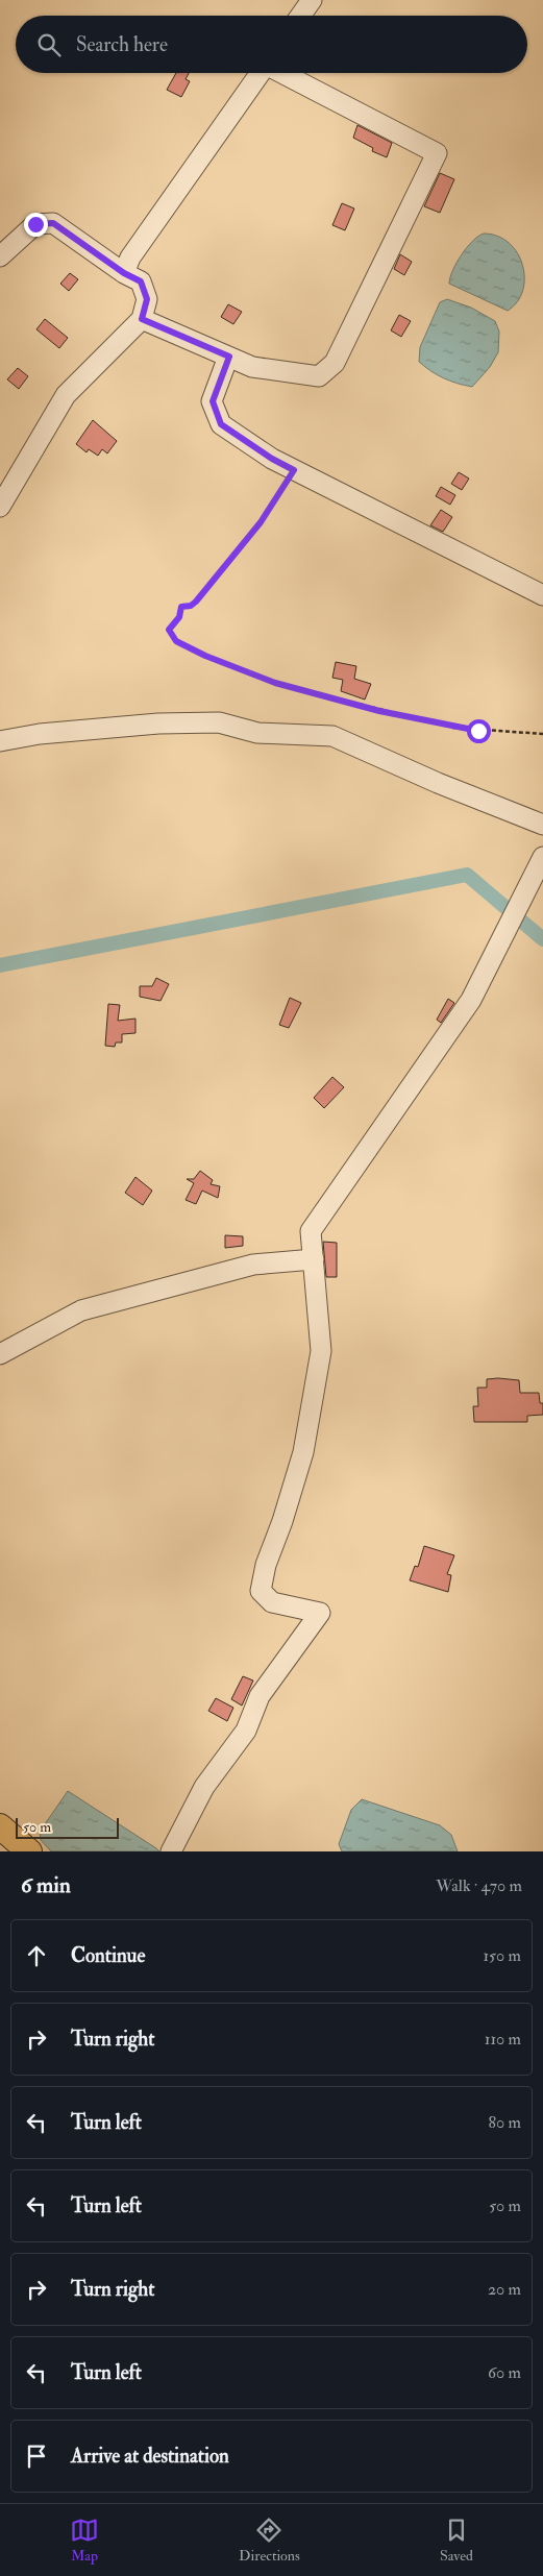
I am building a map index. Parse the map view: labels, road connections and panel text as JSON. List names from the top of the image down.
{
  "scale_bar": "50 m",
  "page": {
    "search": "Search here",
    "scale": "50 m",
    "heading": ["6 min", "Walk · 470 m"],
    "list": [
      ["Continue", "150 m"],
      ["Turn right", "110 m"],
      ["Turn left", "80 m"],
      ["Turn left", "50 m"],
      ["Turn right", "20 m"],
      ["Turn left", "60 m"],
      "Arrive at destination"
    ],
    "nav": ["Map", "Directions", "Saved"]
  }
}
